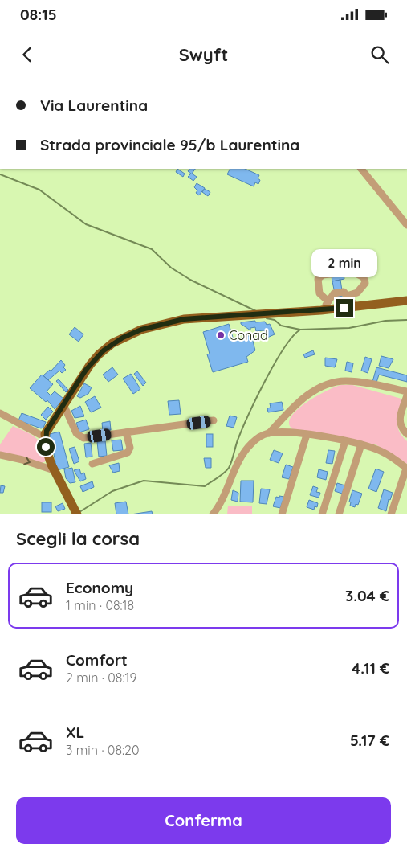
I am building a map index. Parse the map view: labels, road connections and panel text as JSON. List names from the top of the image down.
{
  "places": ["Conad"],
  "page": {
    "status": "08:15",
    "header": "Swyft",
    "banner": ["Via Laurentina", "Strada provinciale 95/b Laurentina"],
    "bubble": "2 min",
    "heading": "Scegli la corsa",
    "list": [
      {
        "name": "Economy",
        "note": "1 min · 08:18",
        "value": "3.04 €"
      },
      {
        "name": "Comfort",
        "note": "2 min · 08:19",
        "value": "4.11 €"
      },
      {
        "name": "XL",
        "note": "3 min · 08:20",
        "value": "5.17 €"
      }
    ],
    "buttons": "Conferma"
  }
}
